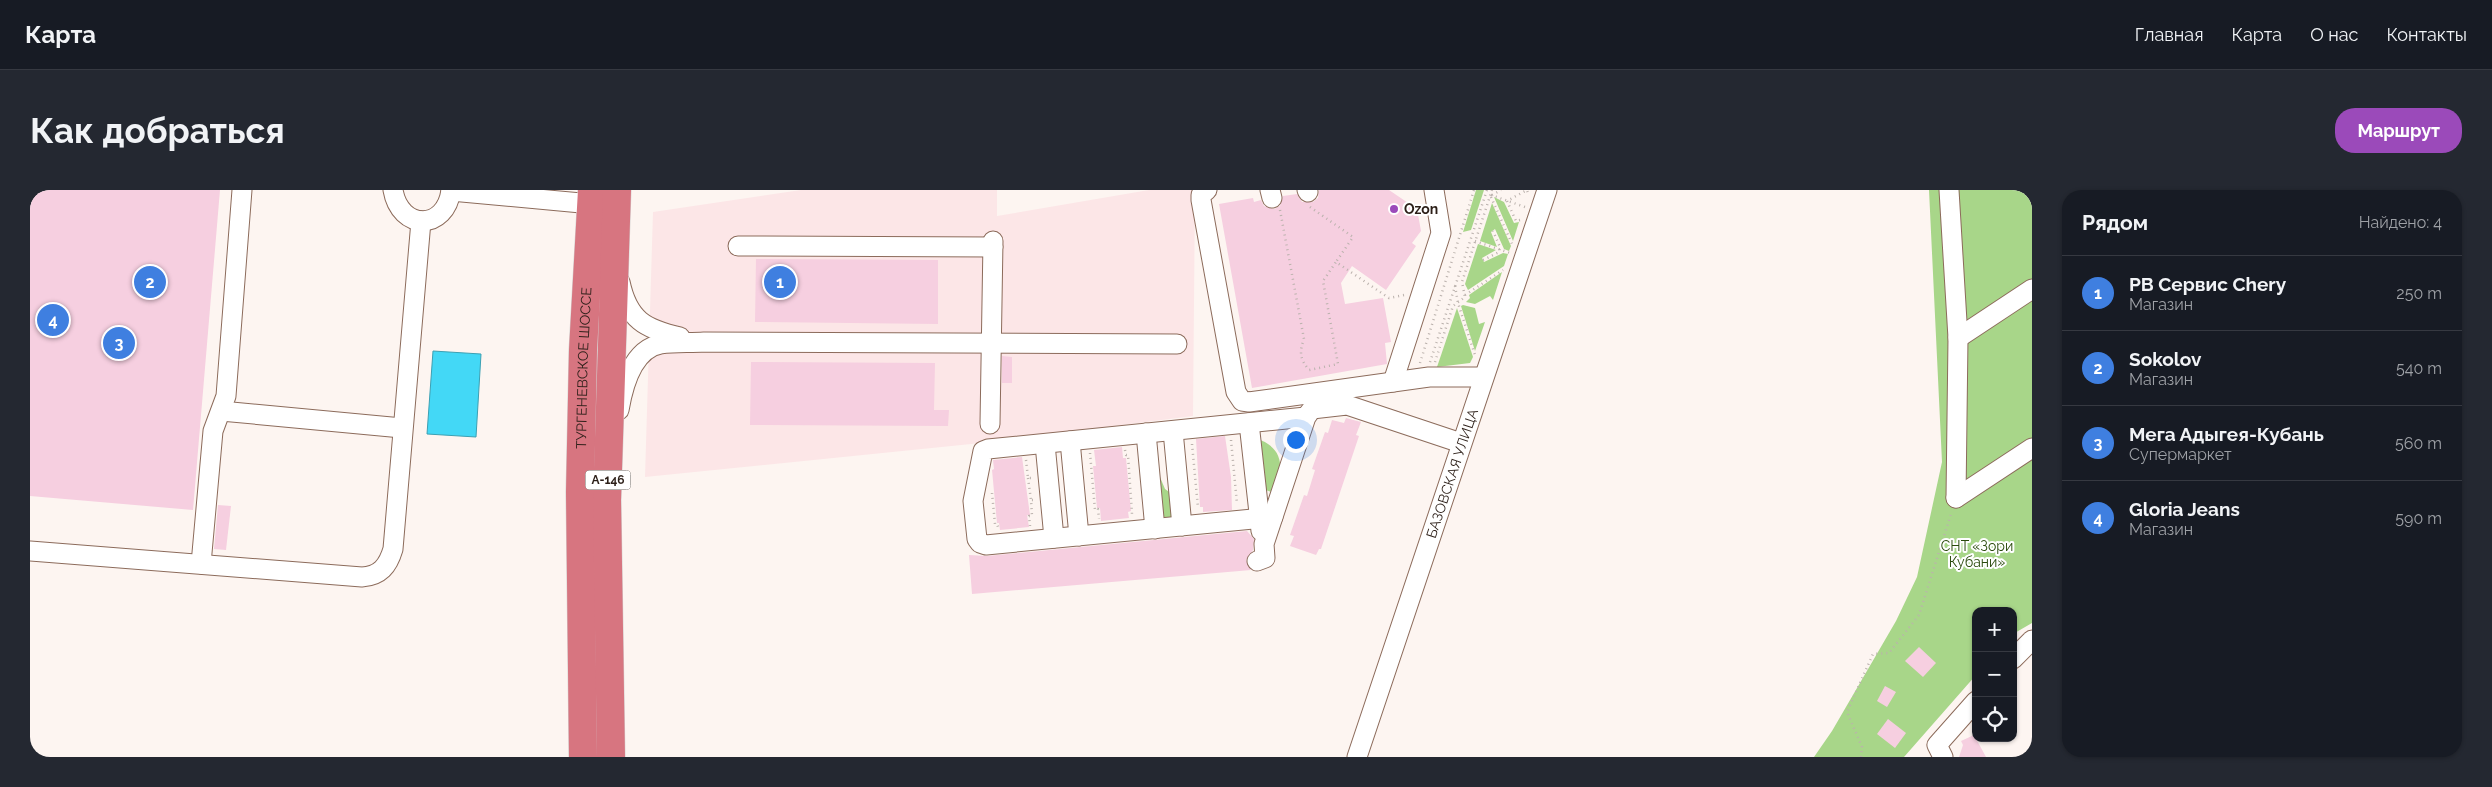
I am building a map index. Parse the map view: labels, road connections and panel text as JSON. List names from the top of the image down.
{
  "streets": {
    "highway": ["ТУРГЕНЕВСКОЕ ШОССЕ", "А-146"],
    "street": ["БАЗОВСКАЯ УЛИЦА"]
  },
  "parks": ["СНТ «Зори Кубани»"],
  "places": ["Ozon"],
  "page": {
    "header": "Карта",
    "nav": [
      "Главная",
      "Карта",
      "О нас",
      "Контакты"
    ],
    "buttons": "Маршрут",
    "title": "Как добраться",
    "heading": ["Рядом", "Найдено: 4"],
    "list": [
      {
        "mark": "1",
        "name": "PB Сервис Chery",
        "note": "Магазин",
        "value": "250 m"
      },
      {
        "mark": "2",
        "name": "Sokolov",
        "note": "Магазин",
        "value": "540 m"
      },
      {
        "mark": "3",
        "name": "Мега Адыгея-Кубань",
        "note": "Супермаркет",
        "value": "560 m"
      },
      {
        "mark": "4",
        "name": "Gloria Jeans",
        "note": "Магазин",
        "value": "590 m"
      }
    ],
    "pins": [
      "1",
      "2",
      "4",
      "3"
    ],
    "map_buttons": ["+", "−"]
  }
}
